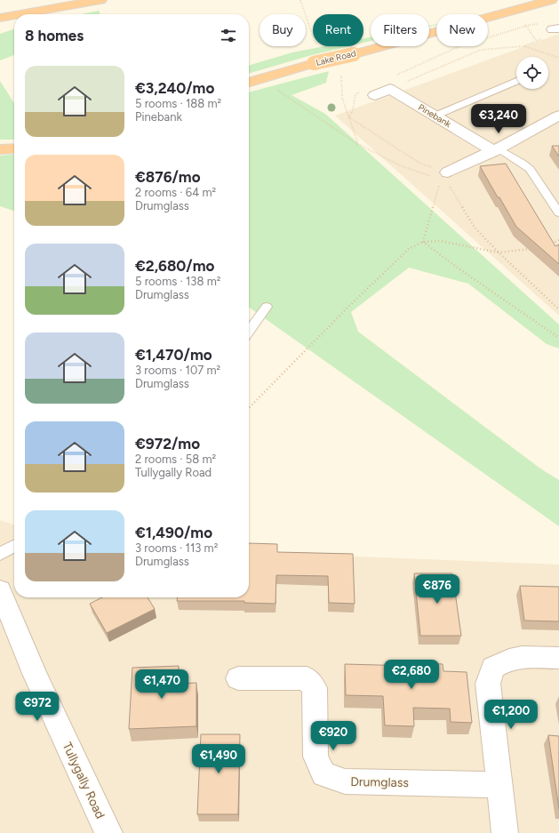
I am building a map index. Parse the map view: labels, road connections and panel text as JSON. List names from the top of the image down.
{
  "streets": {
    "highway": ["Lake Road"],
    "street": ["Pinebank", "Tullygally Road", "Drumglass"]
  },
  "page": {
    "chip": [
      "Buy",
      "Rent",
      "Filters",
      "New"
    ],
    "heading": "8 homes",
    "list": [
      {
        "name": "€3,240/mo",
        "note": "5 rooms · 188 m² · Pinebank"
      },
      {
        "name": "€876/mo",
        "note": "2 rooms · 64 m² · Drumglass"
      },
      {
        "name": "€2,680/mo",
        "note": "5 rooms · 138 m² · Drumglass"
      },
      {
        "name": "€1,470/mo",
        "note": "3 rooms · 107 m² · Drumglass"
      },
      {
        "name": "€972/mo",
        "note": "2 rooms · 58 m² · Tullygally Road"
      },
      {
        "name": "€1,490/mo",
        "note": "3 rooms · 113 m² · Drumglass"
      }
    ],
    "price": [
      "€3,240",
      "€876",
      "€2,680",
      "€1,470",
      "€972",
      "€1,200",
      "€920",
      "€1,490"
    ]
  }
}
